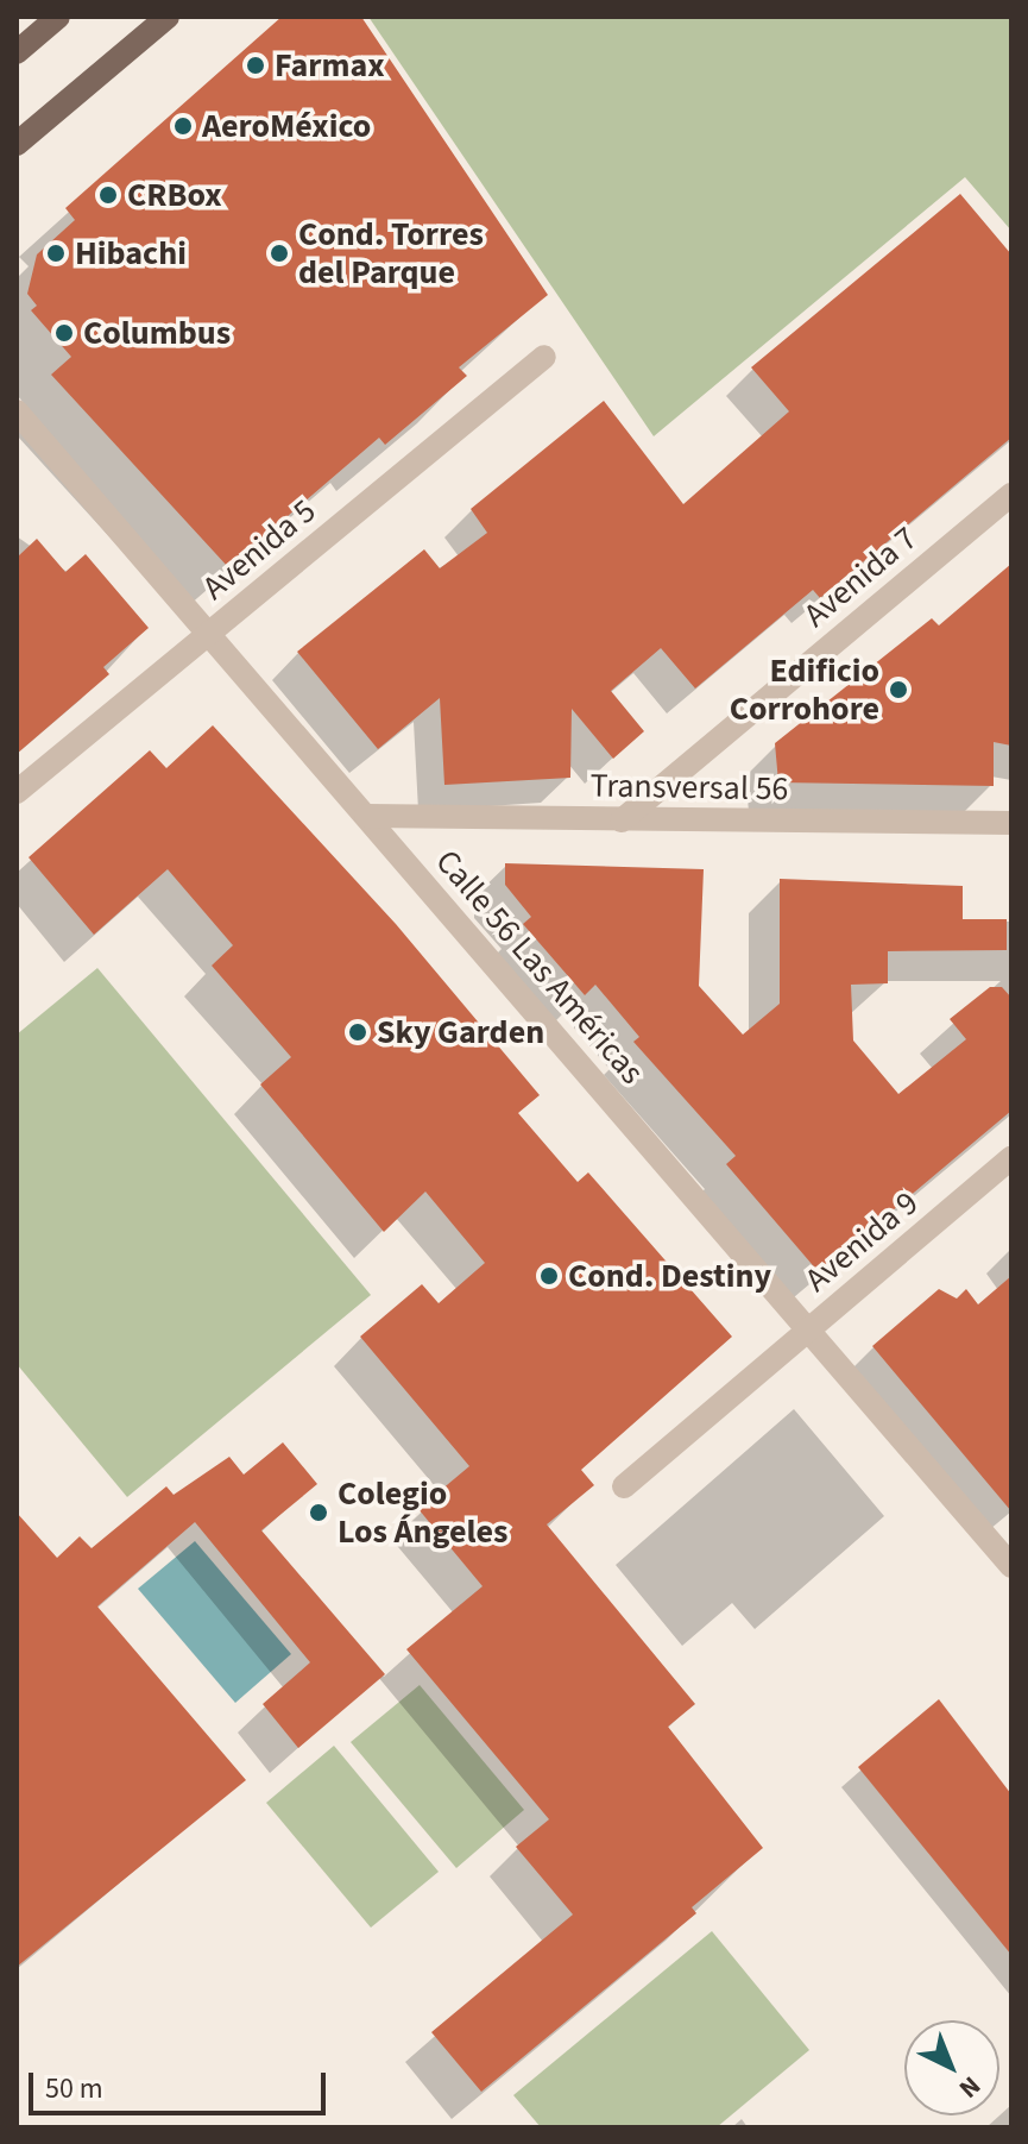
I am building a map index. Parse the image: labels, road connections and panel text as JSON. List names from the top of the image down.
{
  "streets": {
    "street": [
      "Avenida 5",
      "Avenida 7",
      "Transversal 56",
      "Calle 56 Las Américas",
      "Avenida 9"
    ]
  },
  "crossings": [
    ["Avenida 5", "Calle 56 Las Américas"],
    ["Avenida 7", "Transversal 56"],
    ["Transversal 56", "Calle 56 Las Américas"],
    ["Calle 56 Las Américas", "Avenida 9"]
  ],
  "places": [
    "Farmax",
    "AeroMéxico",
    "CRBox",
    "Hibachi",
    "Cond. Torres del Parque",
    "Columbus",
    "Edificio Corrohore",
    "Sky Garden",
    "Cond. Destiny",
    "Colegio Los Ángeles"
  ],
  "scale_bar": "50 m",
  "north": "bottom right"
}
